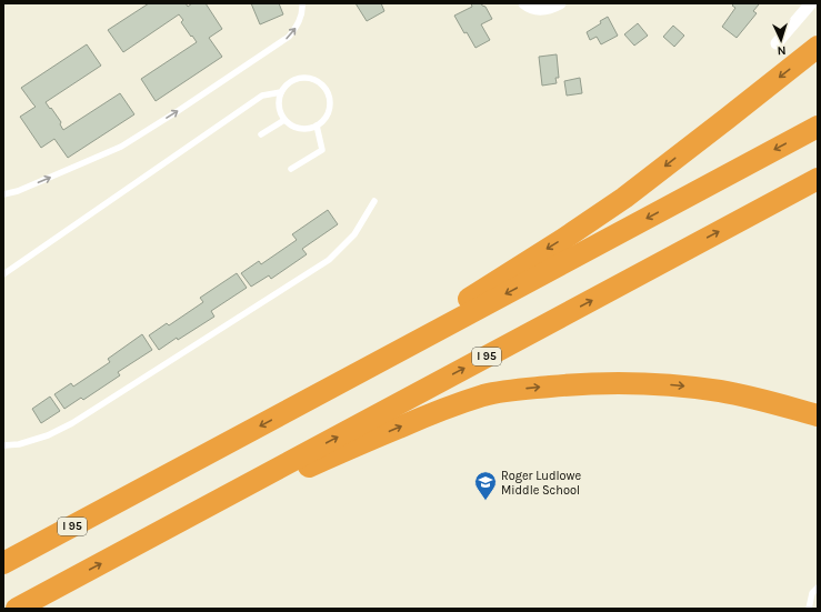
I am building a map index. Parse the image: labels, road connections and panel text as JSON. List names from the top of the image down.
{
  "streets": {
    "highway": ["I 95"]
  },
  "places": {
    "school or university": ["Roger Ludlowe Middle School"]
  },
  "north": "bottom"
}
